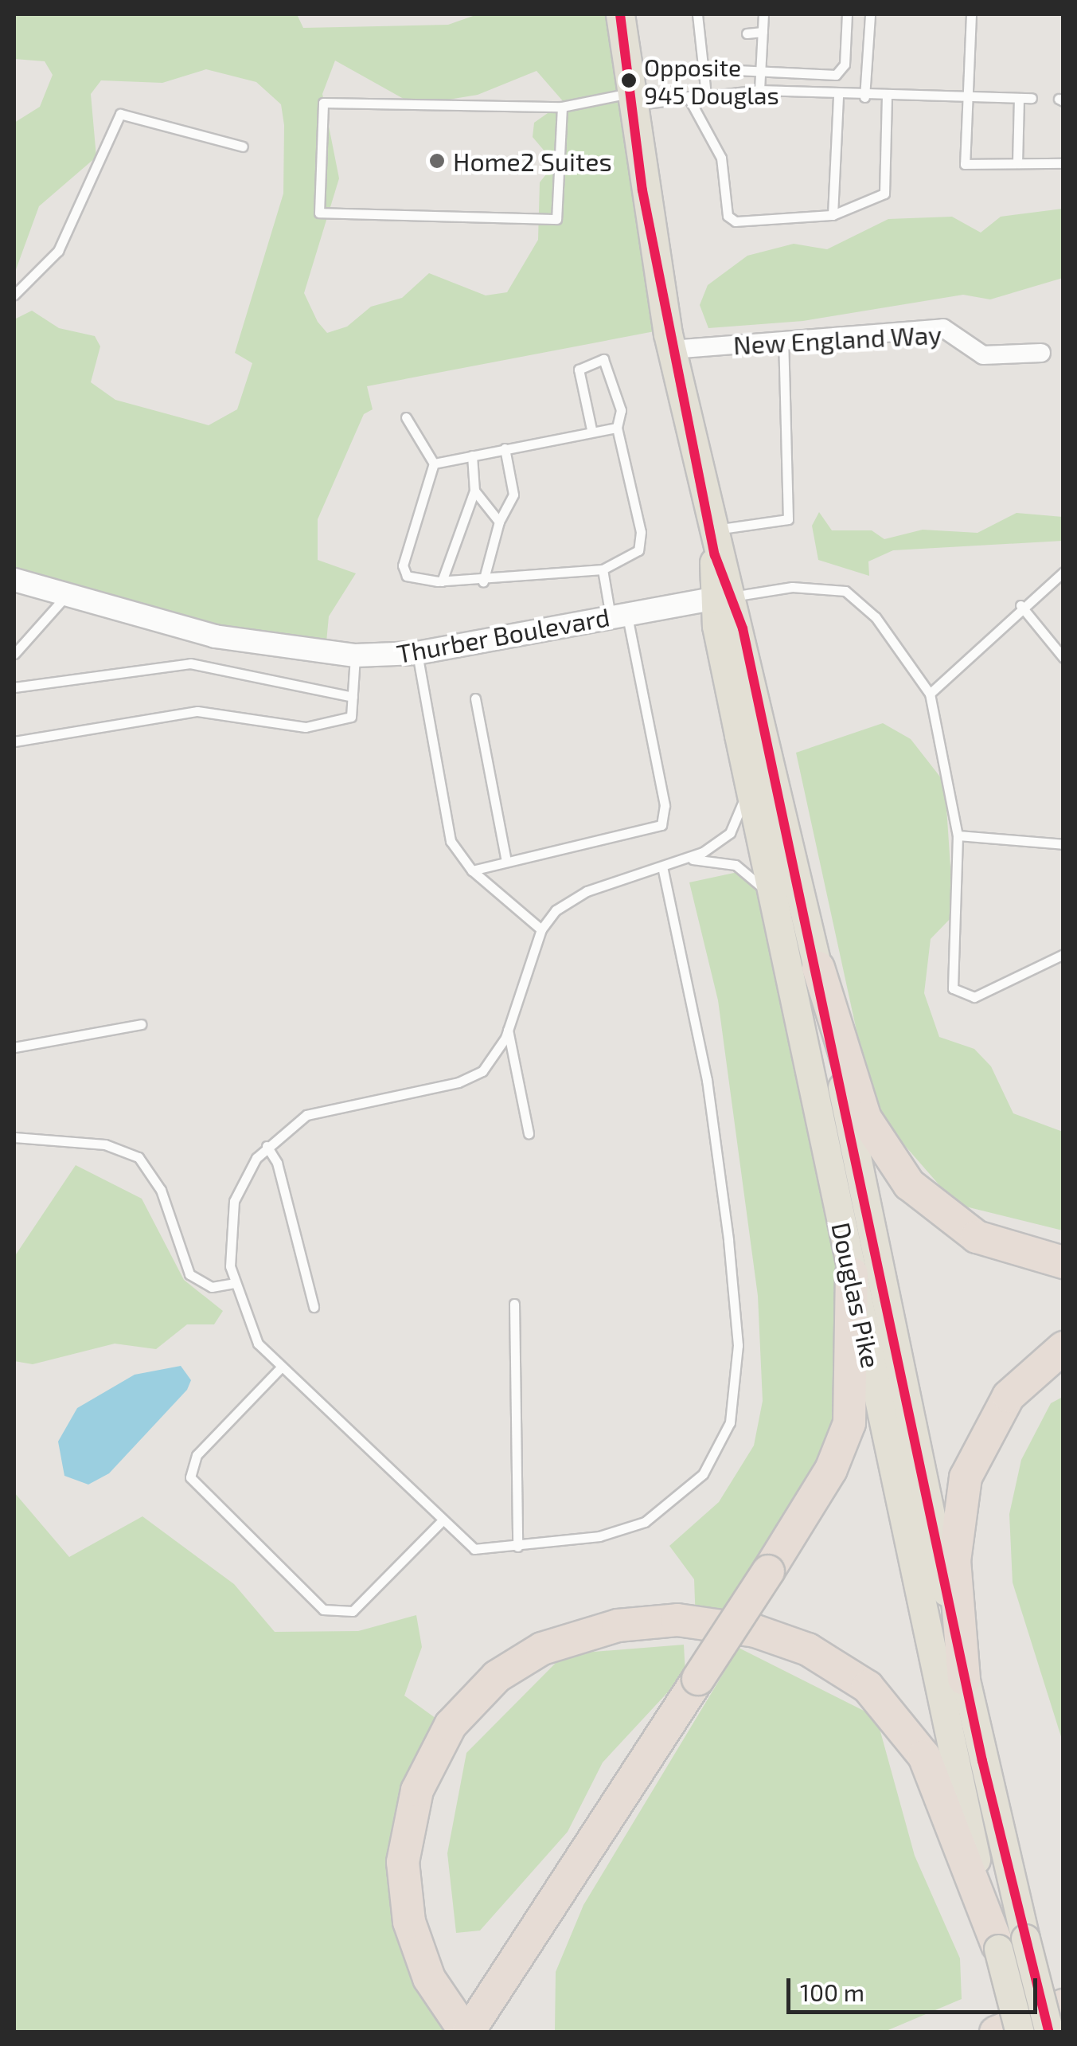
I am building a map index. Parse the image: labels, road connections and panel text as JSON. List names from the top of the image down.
{
  "streets": {
    "main road": ["Douglas Pike"],
    "street": ["New England Way", "Thurber Boulevard"]
  },
  "crossings": [
    ["New England Way", "Douglas Pike"],
    ["Thurber Boulevard", "Douglas Pike"]
  ],
  "places": ["Opposite 945 Douglas", "Home2 Suites"],
  "scale_bar": "100 m"
}
